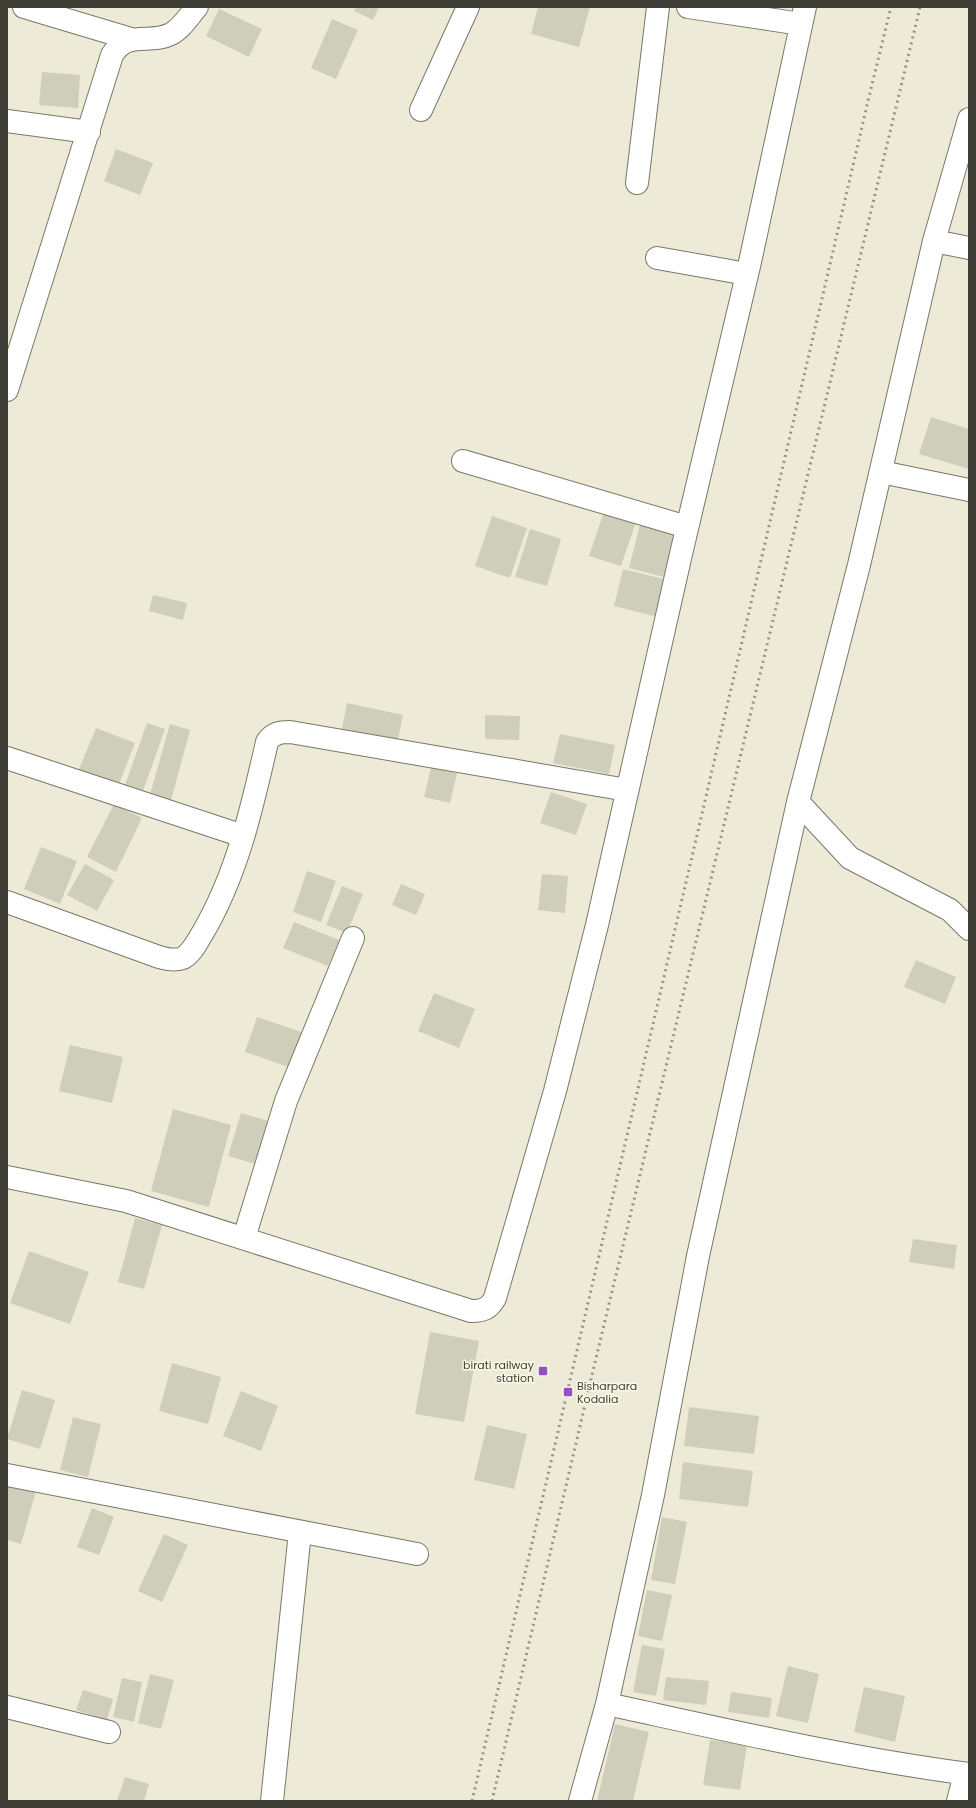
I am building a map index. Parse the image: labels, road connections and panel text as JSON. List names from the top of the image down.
{
  "places": {
    "transit": ["birati railway station", "Bisharpara Kodalia"]
  }
}
